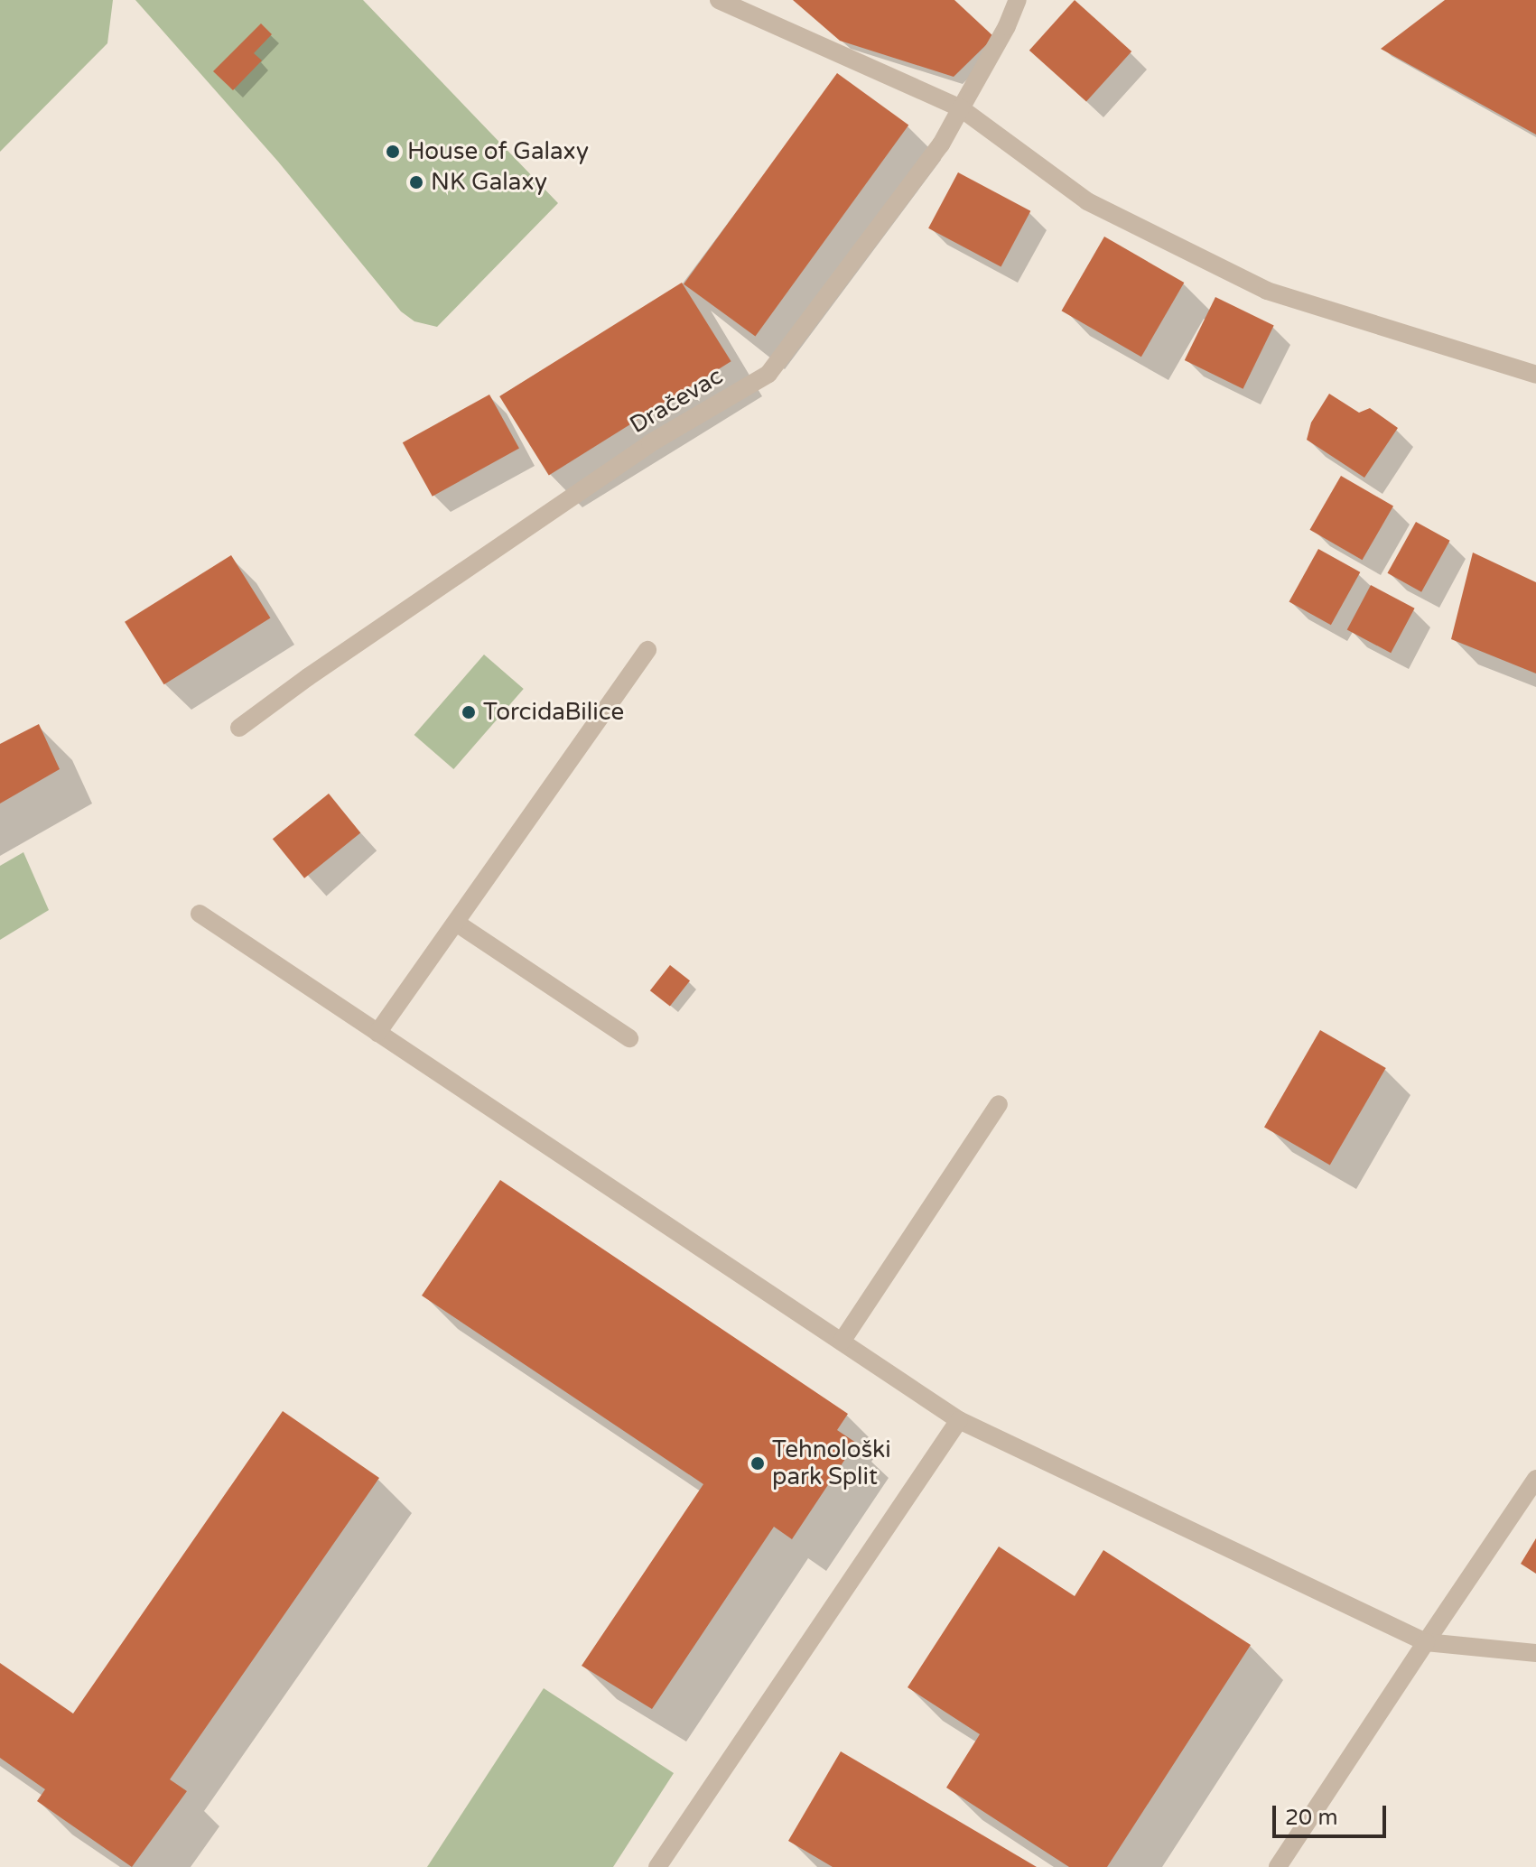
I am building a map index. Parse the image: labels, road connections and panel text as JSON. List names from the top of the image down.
{
  "streets": {
    "street": ["Dračevac"]
  },
  "places": [
    "House of Galaxy",
    "NK Galaxy",
    "TorcidaBilice",
    "Tehnološki park Split"
  ],
  "scale_bar": "20 m"
}
